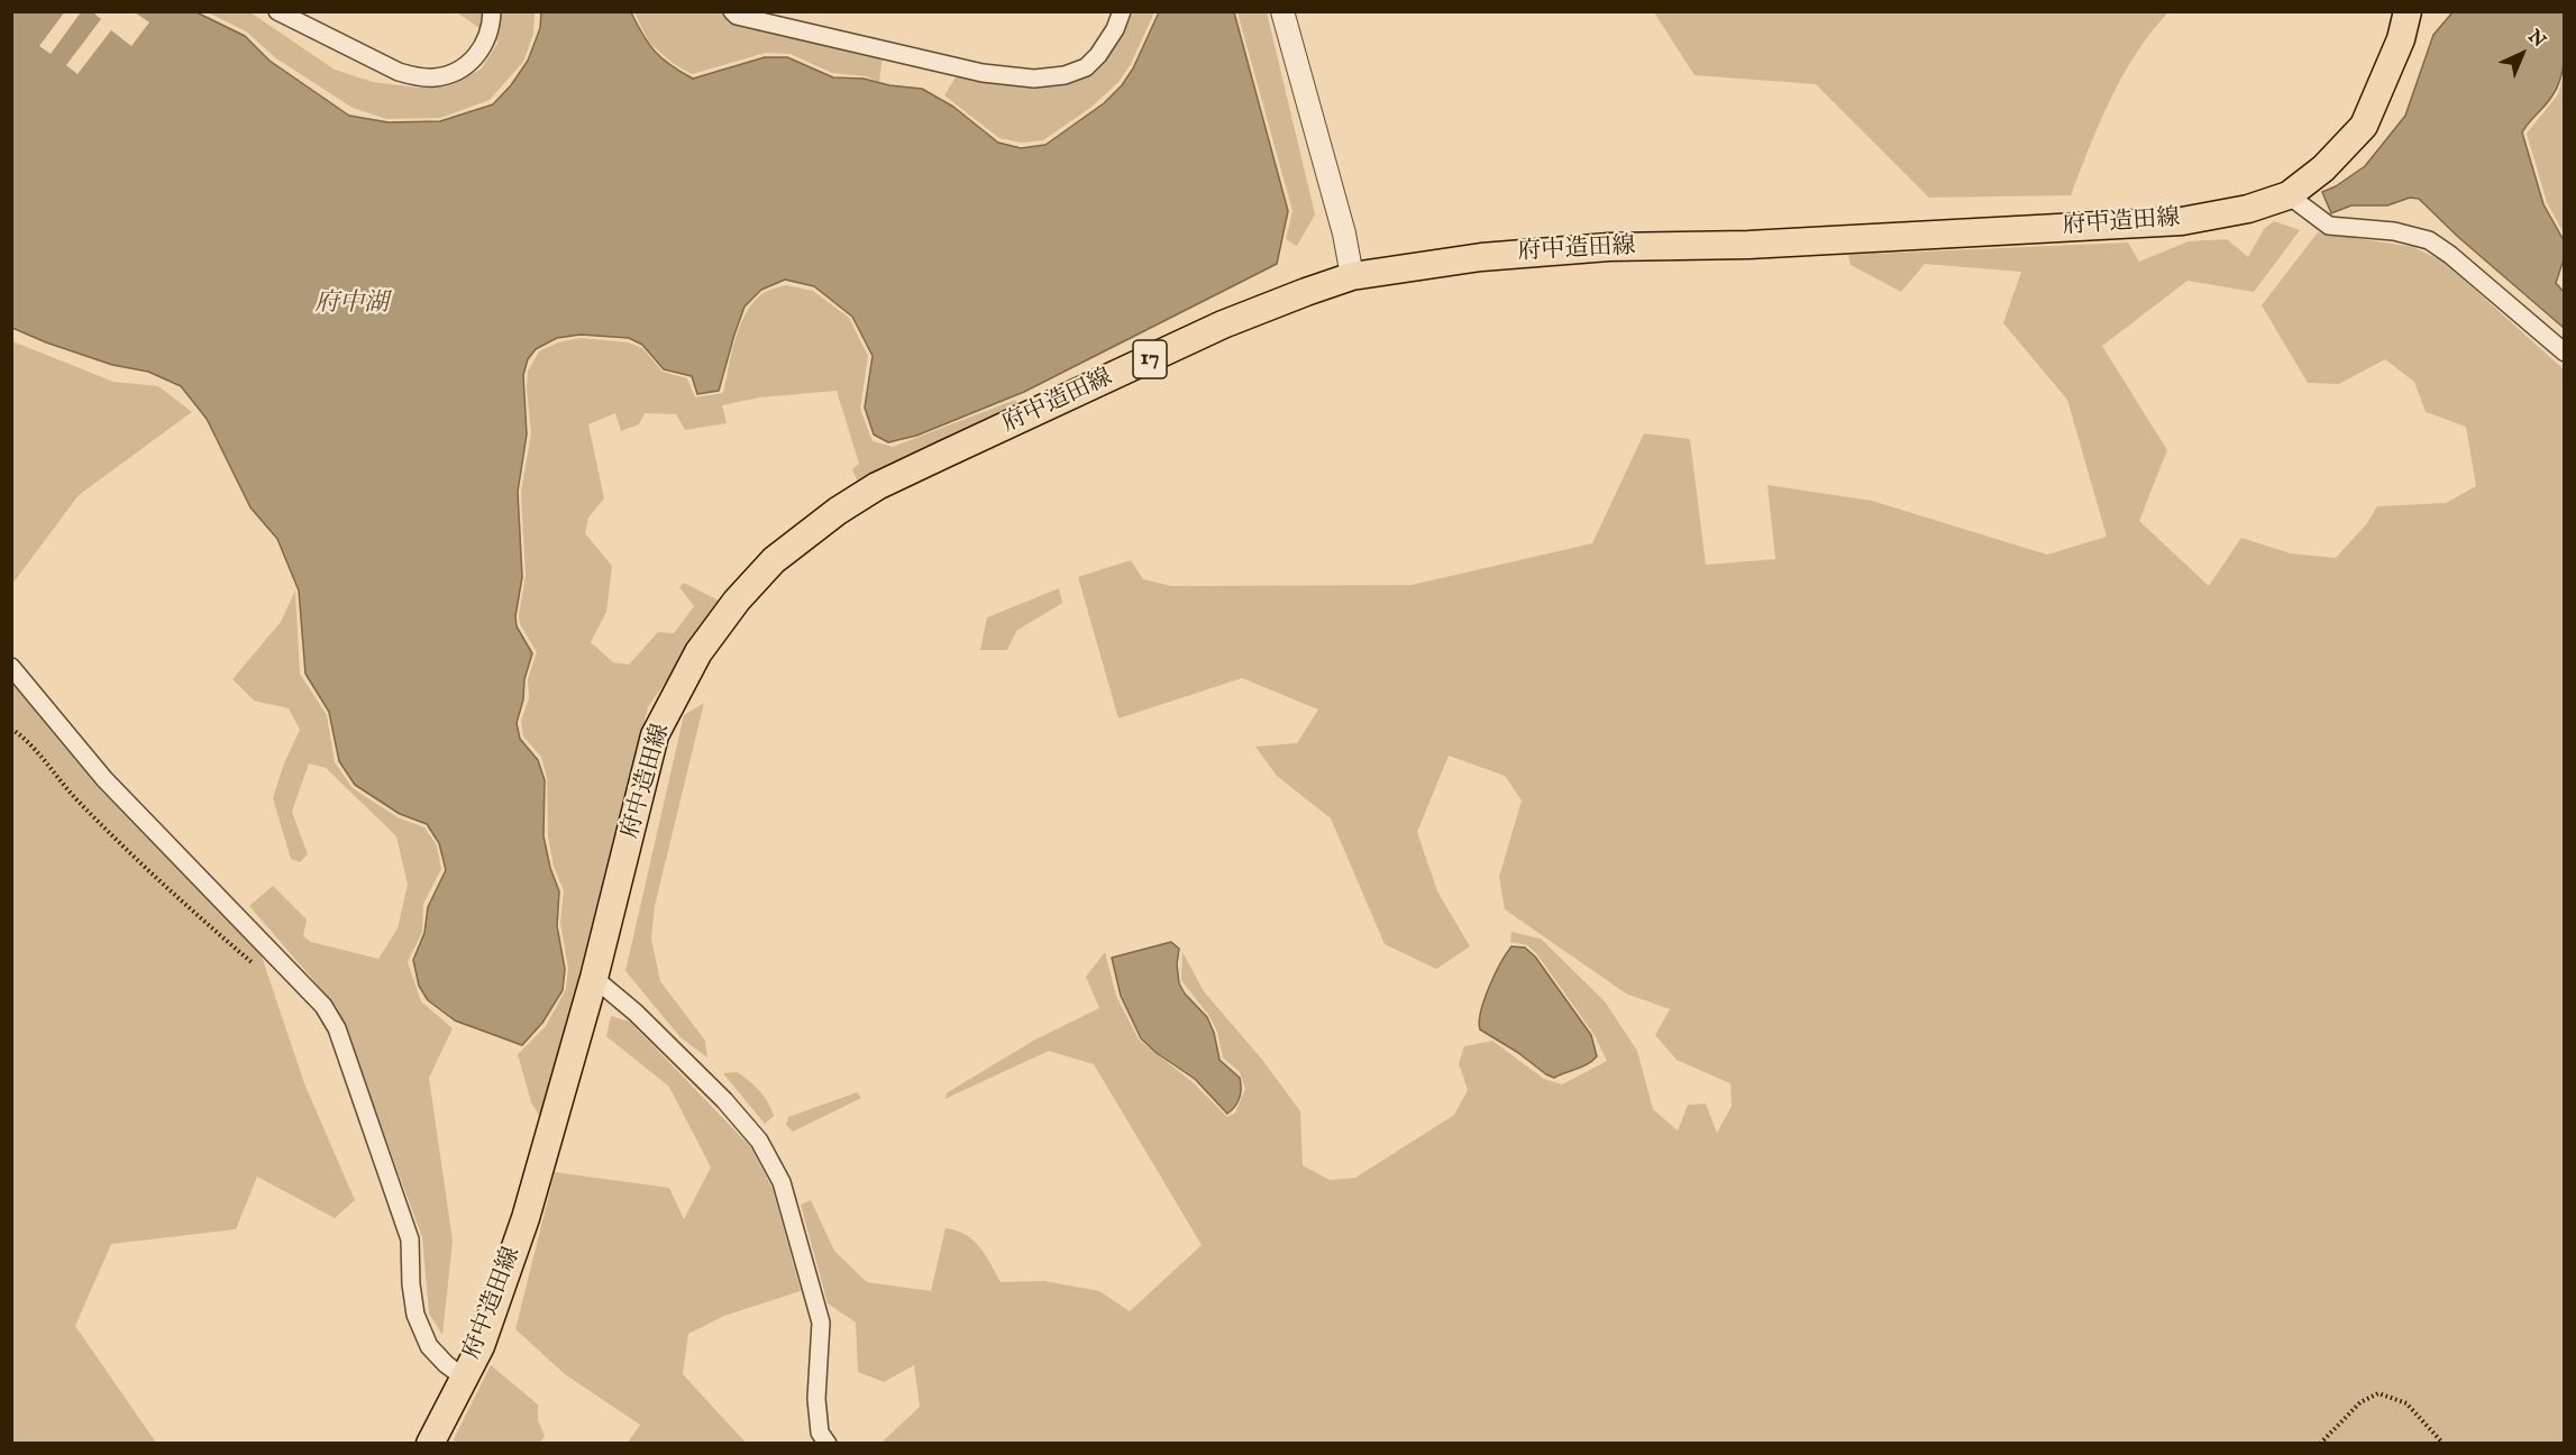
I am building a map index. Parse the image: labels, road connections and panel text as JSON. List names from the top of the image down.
{
  "streets": {
    "main road": ["府中造田線", "17"]
  },
  "water": ["府中湖"],
  "north": "top right"
}
